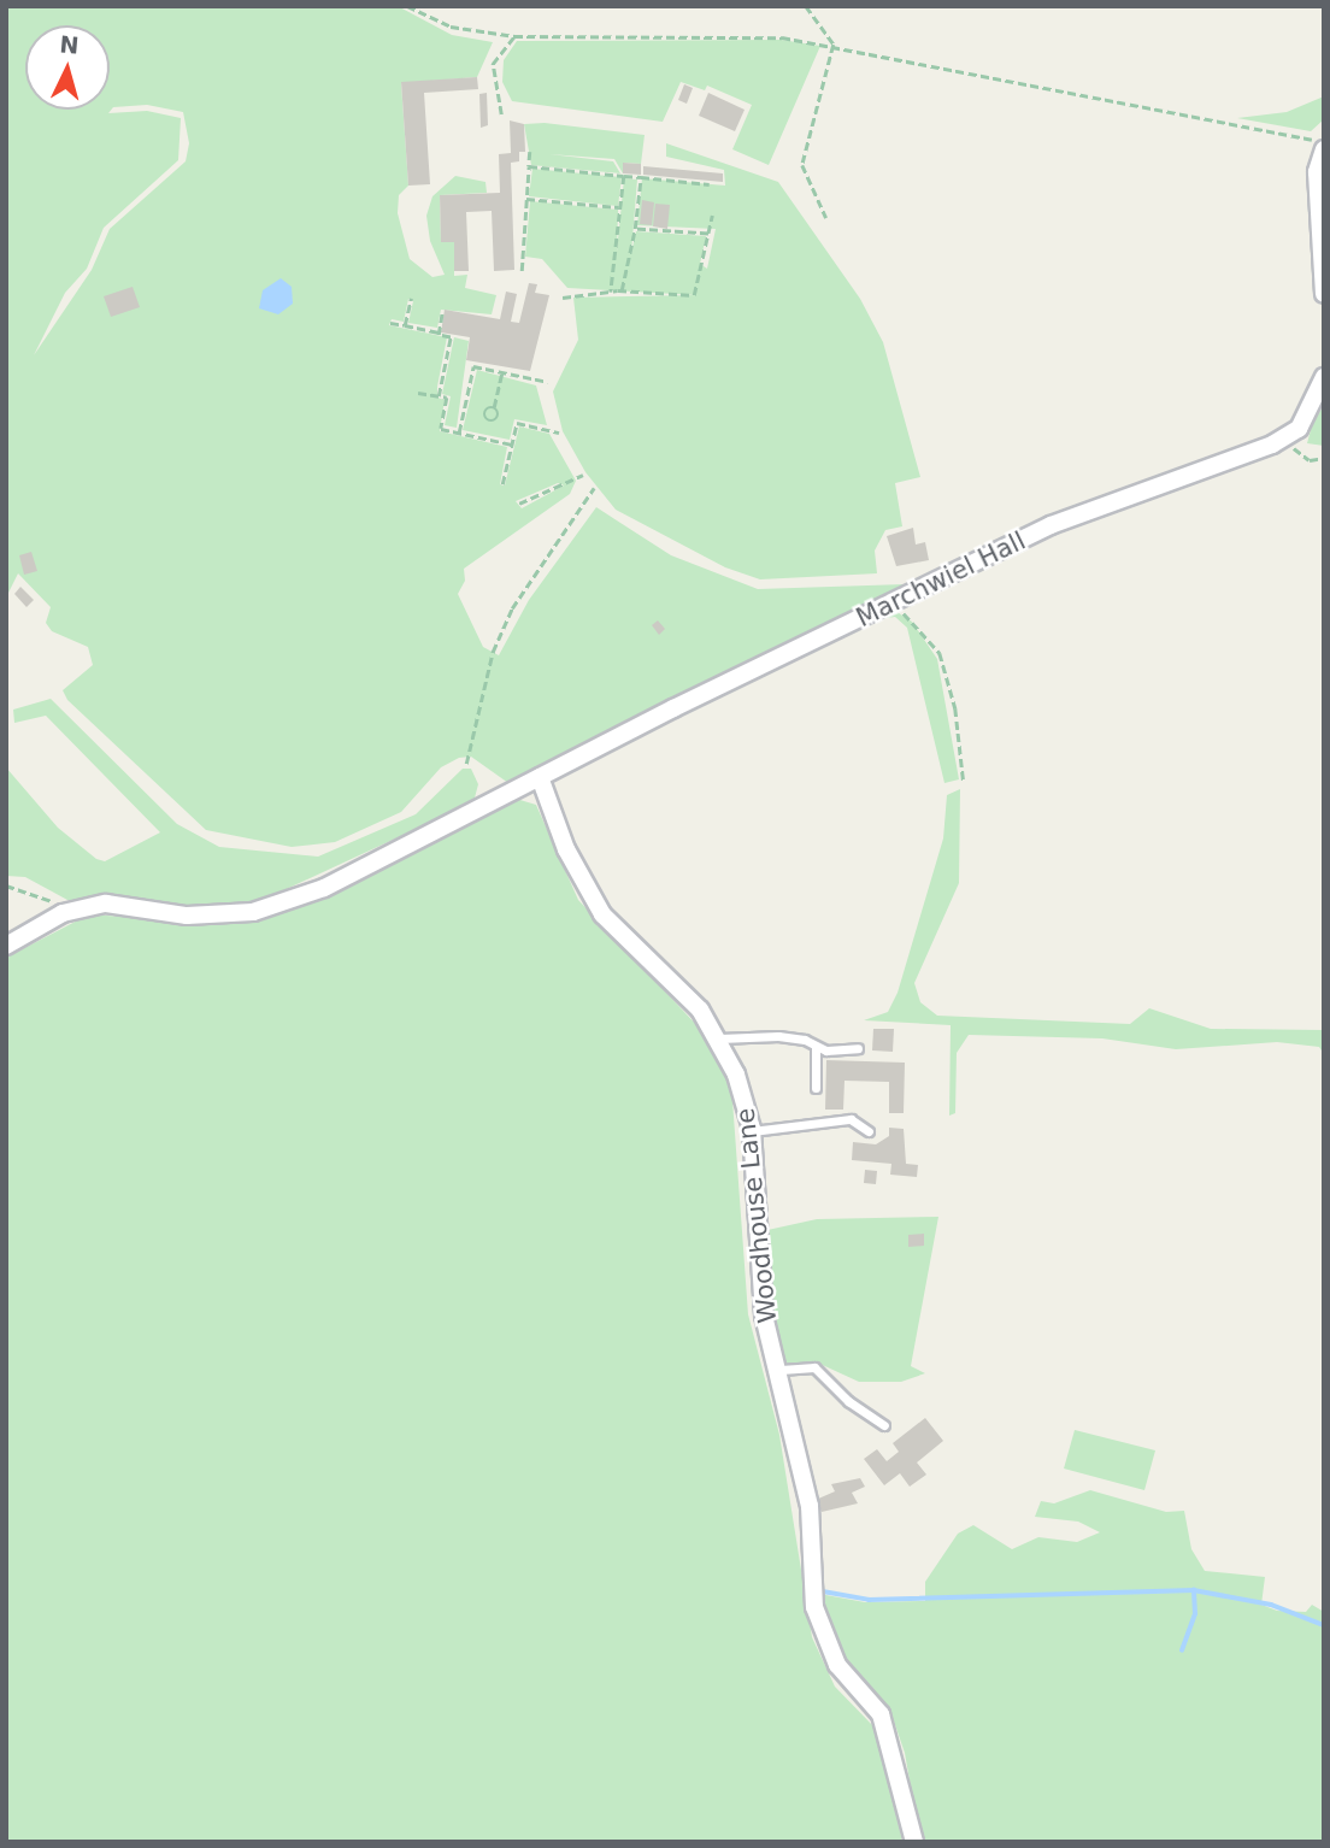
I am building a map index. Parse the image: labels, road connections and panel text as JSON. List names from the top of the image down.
{
  "streets": {
    "street": ["Marchwiel Hall", "Woodhouse Lane"]
  },
  "crossings": [
    ["Marchwiel Hall", "Woodhouse Lane"]
  ],
  "north": "top"
}
